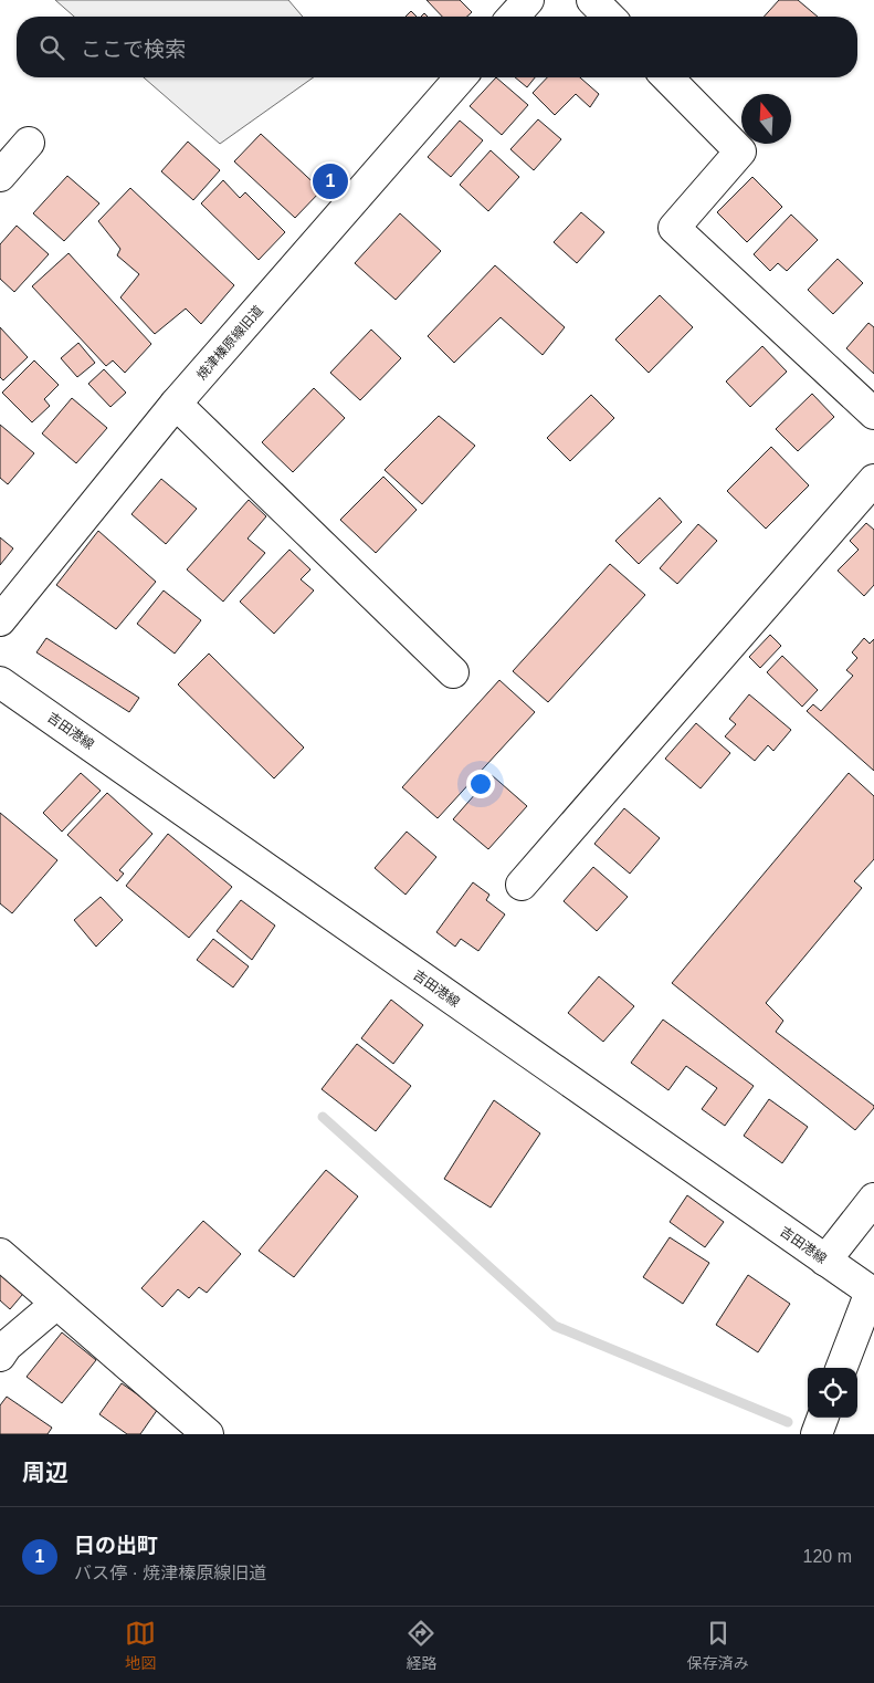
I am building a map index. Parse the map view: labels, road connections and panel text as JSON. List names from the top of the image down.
{
  "streets": {
    "street": ["焼津榛原線旧道", "吉田港線"]
  },
  "north": "top",
  "page": {
    "search": "ここで検索",
    "pins": "1",
    "heading": "周辺",
    "list": [
      {
        "mark": "1",
        "name": "日の出町",
        "note": "バス停 · 焼津榛原線旧道",
        "value": "120 m"
      }
    ],
    "nav": ["地図", "経路", "保存済み"]
  }
}
